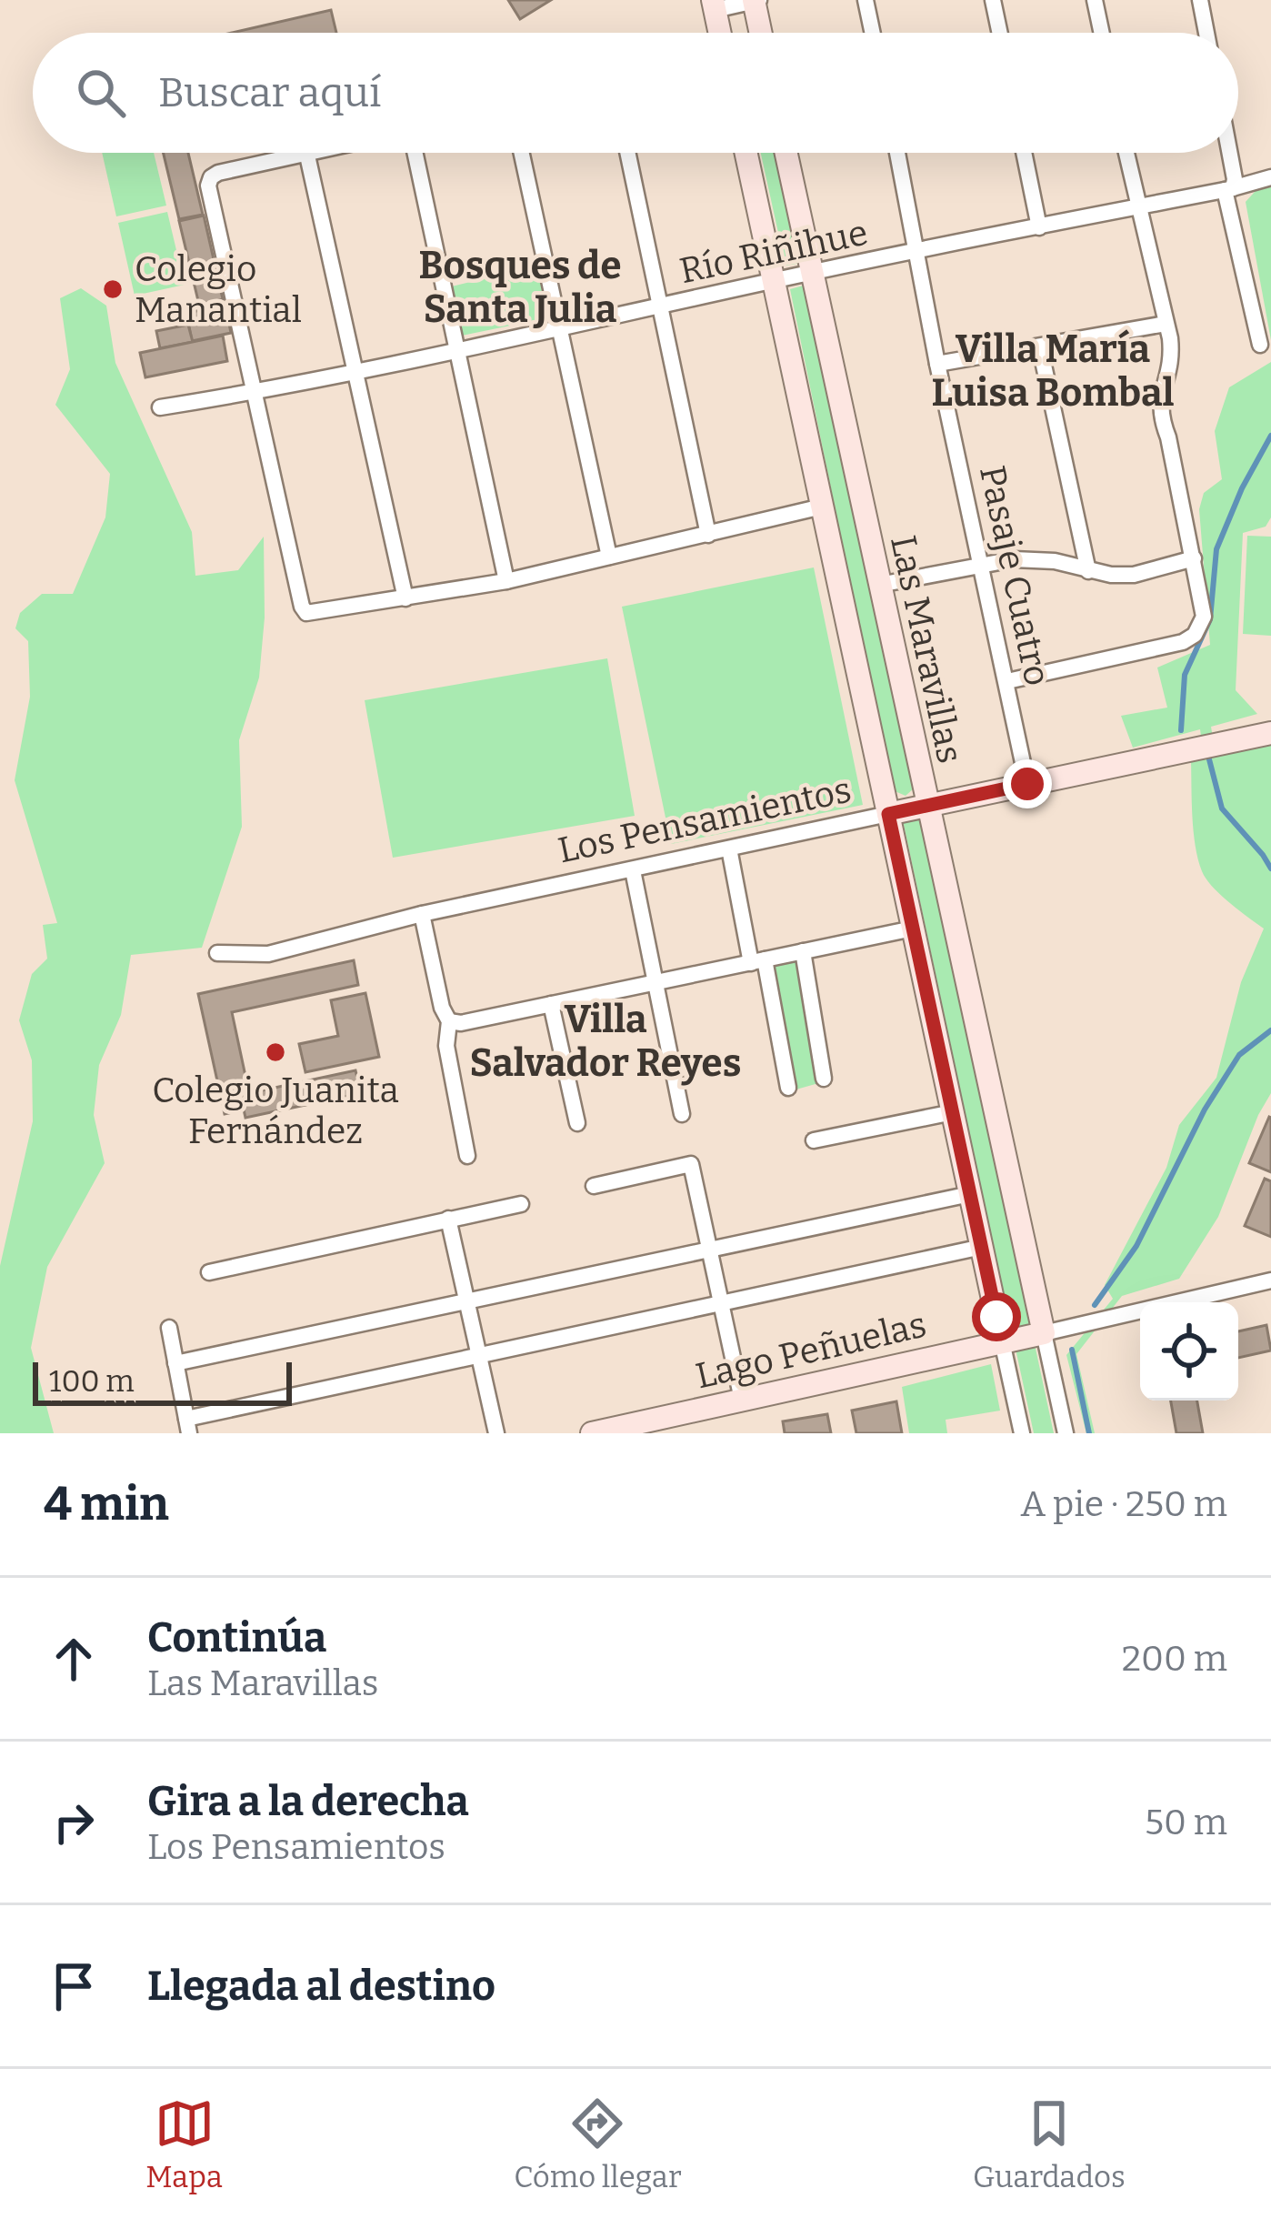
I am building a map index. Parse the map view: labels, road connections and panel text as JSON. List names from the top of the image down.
{
  "streets": {
    "street": [
      "Río Riñihue",
      "Pasaje Cuatro",
      "Las Maravillas",
      "Los Pensamientos",
      "Lago Peñuelas"
    ]
  },
  "crossings": [
    ["Río Riñihue", "Pasaje Cuatro"],
    ["Río Riñihue", "Las Maravillas"],
    ["Pasaje Cuatro", "Los Pensamientos"],
    ["Las Maravillas", "Los Pensamientos"],
    ["Las Maravillas", "Lago Peñuelas"]
  ],
  "districts": ["Bosques de Santa Julia", "Villa María Luisa Bombal", "Villa Salvador Reyes"],
  "places": ["Colegio Manantial", "Colegio Juanita Fernández"],
  "scale_bar": "100 m",
  "page": {
    "search": "Buscar aquí",
    "scale": "100 m",
    "heading": ["4 min", "A pie · 250 m"],
    "list": [
      ["Continúa", "Las Maravillas", "200 m"],
      ["Gira a la derecha", "Los Pensamientos", "50 m"],
      "Llegada al destino"
    ],
    "nav": ["Mapa", "Cómo llegar", "Guardados"]
  }
}
